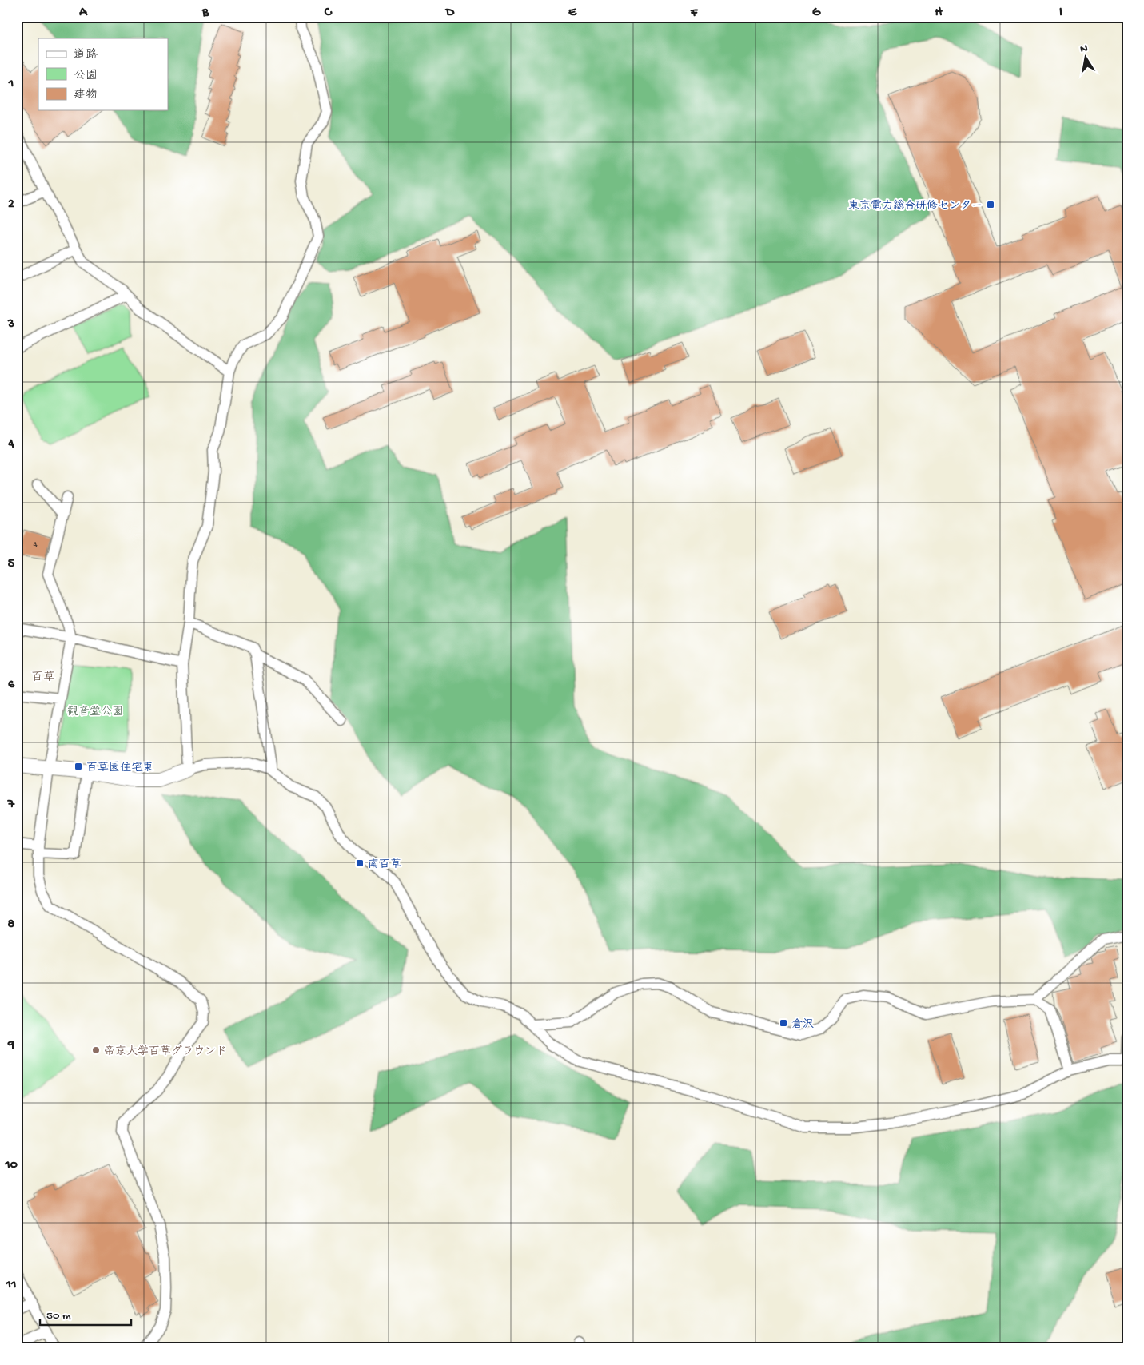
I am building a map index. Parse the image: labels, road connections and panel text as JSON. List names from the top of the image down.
{
  "districts": ["百草"],
  "parks": ["観音堂公園"],
  "places": {
    "transit": [
      "東京電力総合研修センター",
      "百草園住宅東",
      "南百草",
      "倉沢"
    ],
    "other": ["帝京大学百草グラウンド"]
  },
  "house_numbers": ["4"],
  "legend": ["道路", "公園", "建物"],
  "scale_bar": "50 m",
  "north": "top",
  "grid": {
    "columns": [
      "A",
      "B",
      "C",
      "D",
      "E",
      "F",
      "G",
      "H",
      "I"
    ],
    "rows": [
      "1",
      "2",
      "3",
      "4",
      "5",
      "6",
      "7",
      "8",
      "9",
      "10",
      "11"
    ]
  }
}
